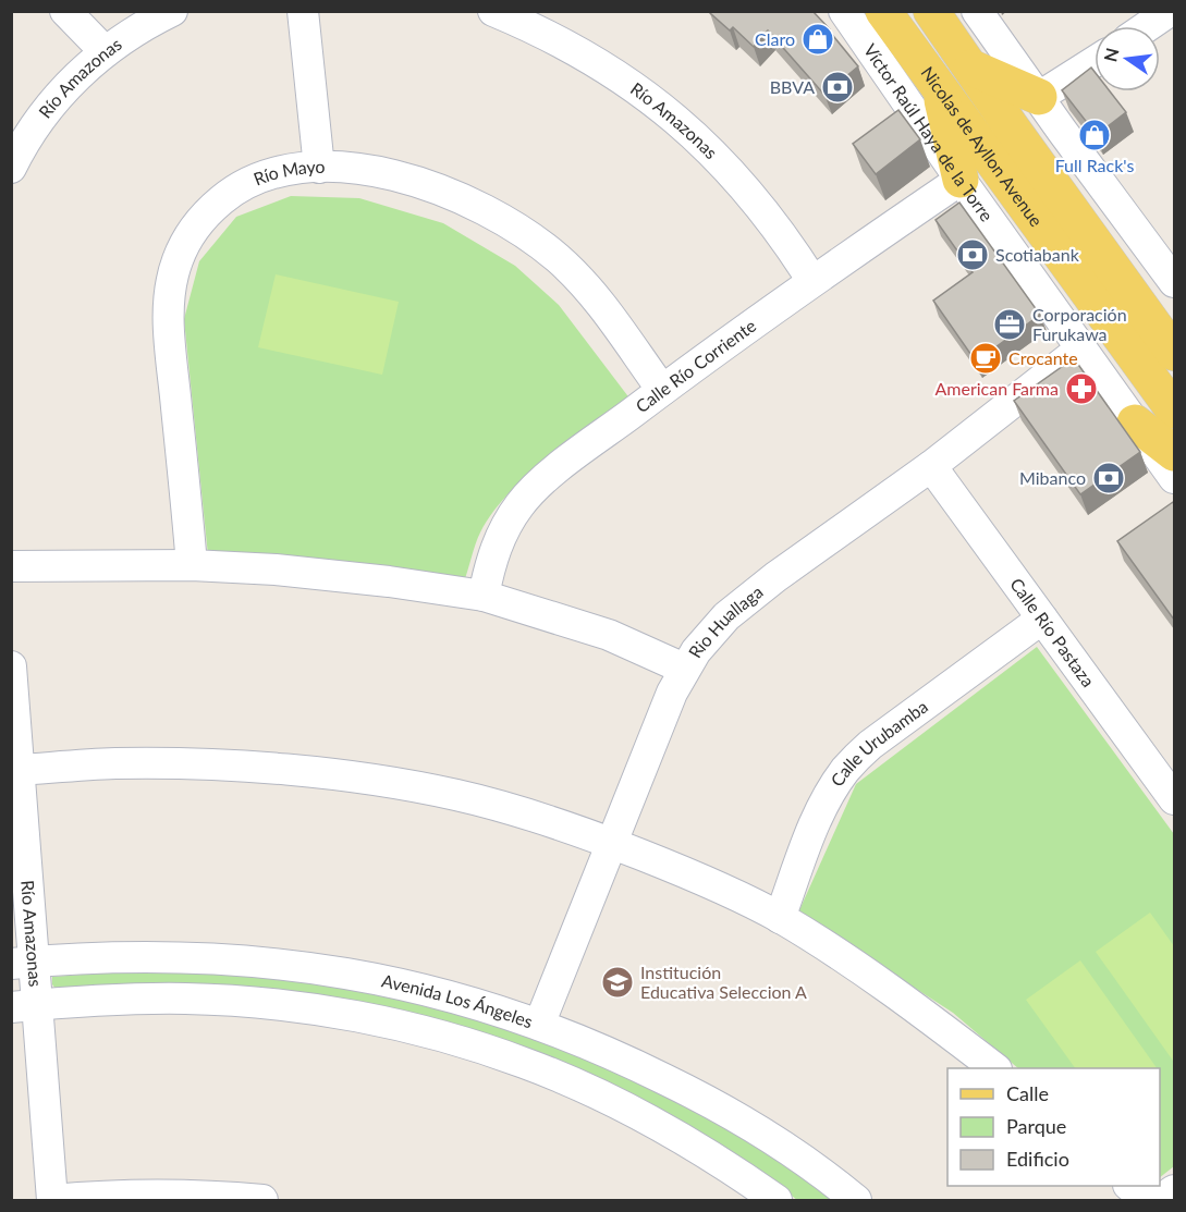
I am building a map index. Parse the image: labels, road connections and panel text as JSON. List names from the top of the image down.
{
  "streets": {
    "main road": ["Nicolas de Ayllon Avenue"],
    "street": [
      "Río Amazonas",
      "Víctor Raúl Haya de la Torre",
      "Río Mayo",
      "Calle Río Corriente",
      "Rio Huallaga",
      "Calle Río Pastaza",
      "Calle Urubamba",
      "Avenida Los Ángeles"
    ]
  },
  "crossings": [
    ["Río Amazonas", "Calle Río Corriente"],
    ["Río Amazonas", "Avenida Los Ángeles"],
    ["Víctor Raúl Haya de la Torre", "Calle Río Corriente"],
    ["Víctor Raúl Haya de la Torre", "Rio Huallaga"],
    ["Río Mayo", "Calle Río Corriente"],
    ["Rio Huallaga", "Calle Río Pastaza"],
    ["Rio Huallaga", "Avenida Los Ángeles"],
    ["Calle Río Pastaza", "Calle Urubamba"]
  ],
  "places": {
    "shop": ["Claro", "Full Rack's"],
    "bank": ["BBVA", "Scotiabank", "Mibanco"],
    "office": ["Corporación Furukawa"],
    "cafe": ["Crocante"],
    "pharmacy": ["American Farma"],
    "school or university": ["Institución Educativa Seleccion A"]
  },
  "legend": ["Calle", "Parque", "Edificio"],
  "north": "left"
}
